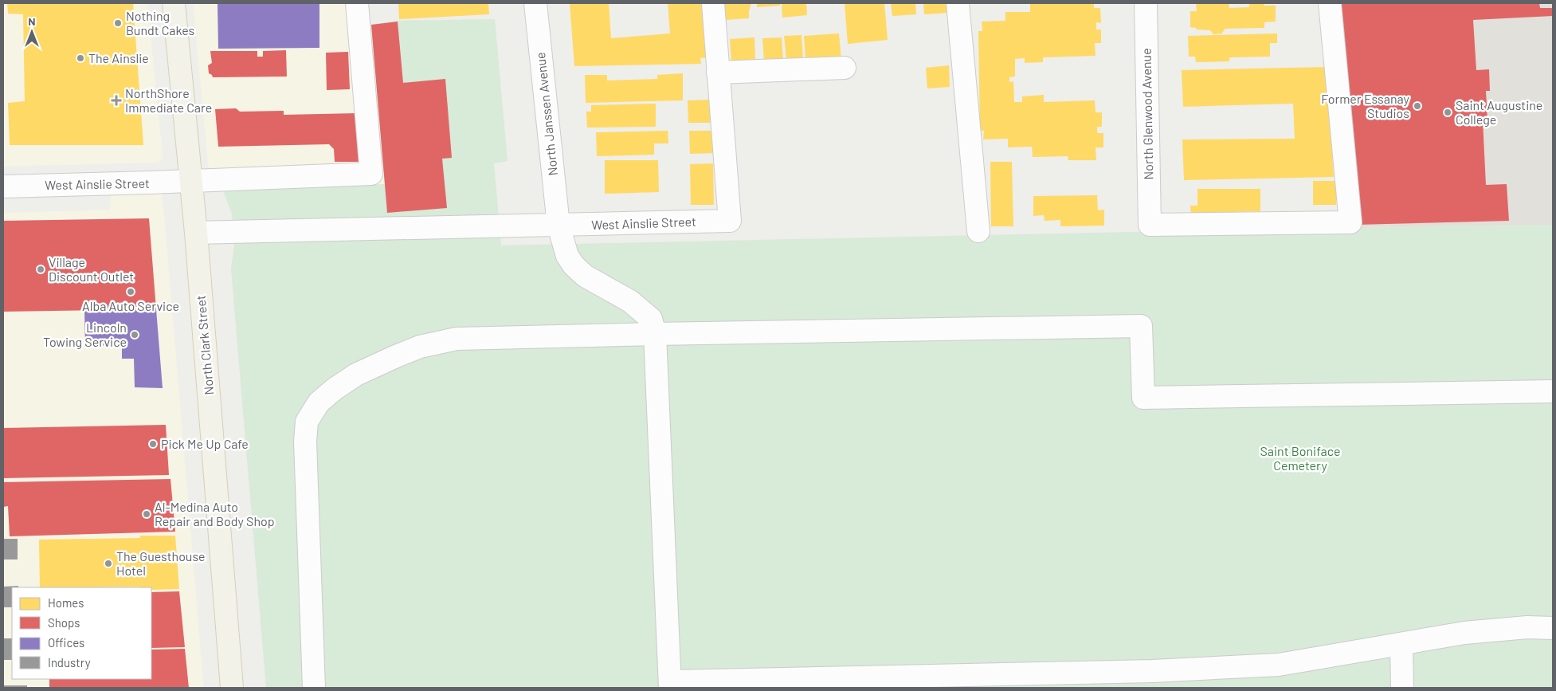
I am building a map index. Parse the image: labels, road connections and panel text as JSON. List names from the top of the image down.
{
  "streets": {
    "main road": ["North Clark Street"],
    "street": ["North Janssen Avenue", "North Glenwood Avenue", "West Ainslie Street"]
  },
  "crossings": [
    ["North Janssen Avenue", "West Ainslie Street"],
    ["West Ainslie Street", "North Clark Street"]
  ],
  "parks": ["Saint Boniface Cemetery"],
  "places": {
    "other": [
      "Nothing Bundt Cakes",
      "The Ainslie",
      "Former Essanay Studios",
      "Saint Augustine College",
      "Village Discount Outlet",
      "Alba Auto Service",
      "Lincoln Towing Service",
      "Pick Me Up Cafe",
      "Al-Medina Auto Repair and Body Shop",
      "The Guesthouse Hotel"
    ],
    "health": ["NorthShore Immediate Care"]
  },
  "legend": [
    "Homes",
    "Shops",
    "Offices",
    "Industry"
  ],
  "north": "top"
}
